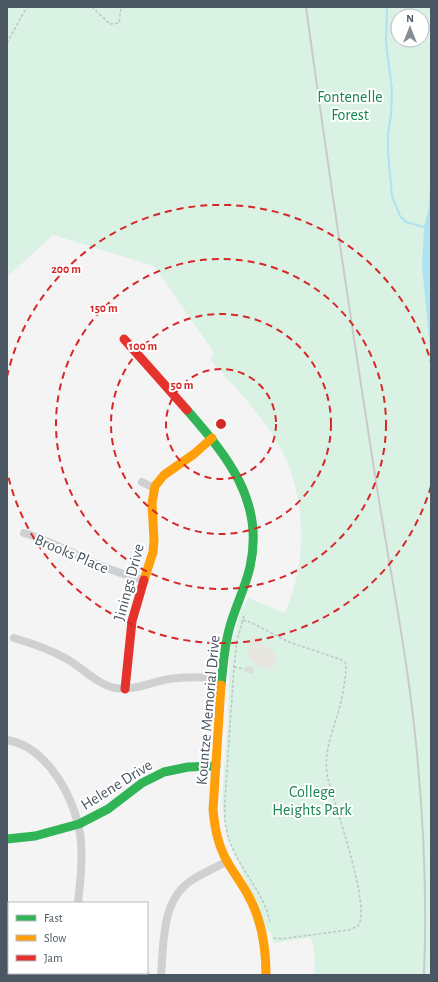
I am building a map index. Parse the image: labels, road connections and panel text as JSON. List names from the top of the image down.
{
  "streets": {
    "street": [
      "Brooks Place",
      "Jinings Drive",
      "Kountze Memorial Drive",
      "Helene Drive"
    ]
  },
  "crossings": [
    ["Brooks Place", "Jinings Drive"],
    ["Kountze Memorial Drive", "Helene Drive"]
  ],
  "parks": ["Fontenelle Forest", "College Heights Park"],
  "legend": ["Fast", "Slow", "Jam"],
  "north": "top",
  "rings": [
    "200 m",
    "150 m",
    "100 m",
    "50 m"
  ]
}
